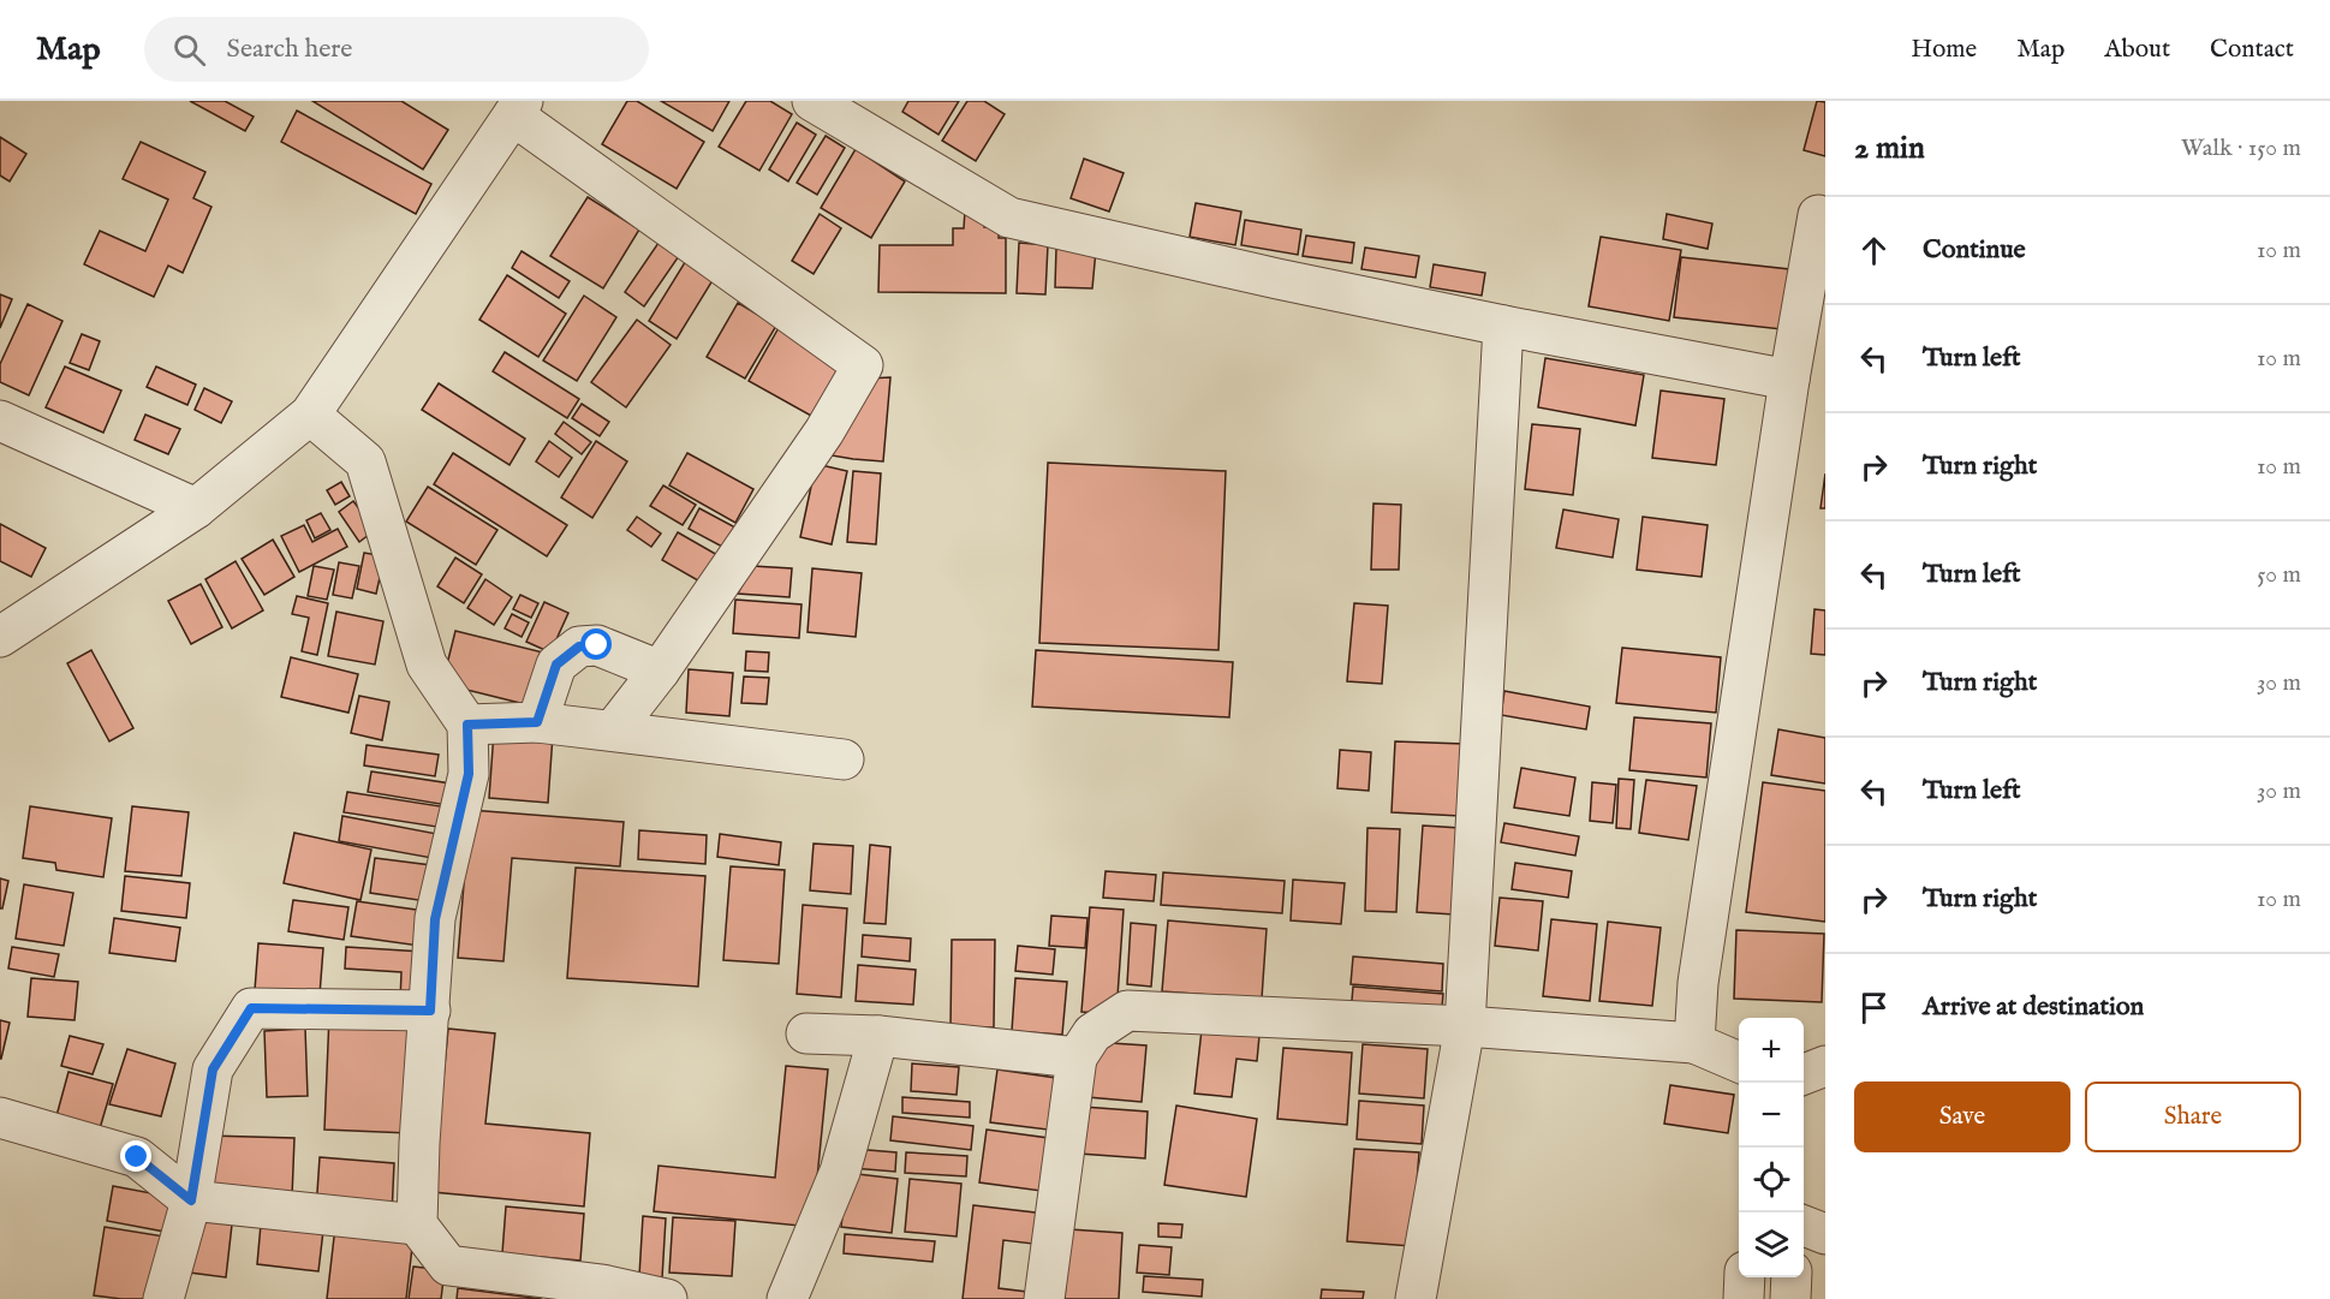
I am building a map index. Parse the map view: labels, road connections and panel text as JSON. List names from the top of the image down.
{
  "page": {
    "header": "Map",
    "search": "Search here",
    "nav": [
      "Home",
      "Map",
      "About",
      "Contact"
    ],
    "heading": ["2 min", "Walk · 150 m"],
    "list": [
      ["Continue", "10 m"],
      ["Turn left", "10 m"],
      ["Turn right", "10 m"],
      ["Turn left", "50 m"],
      ["Turn right", "30 m"],
      ["Turn left", "30 m"],
      ["Turn right", "10 m"],
      "Arrive at destination"
    ],
    "map_buttons": ["+", "−"],
    "buttons": ["Save", "Share"]
  }
}
